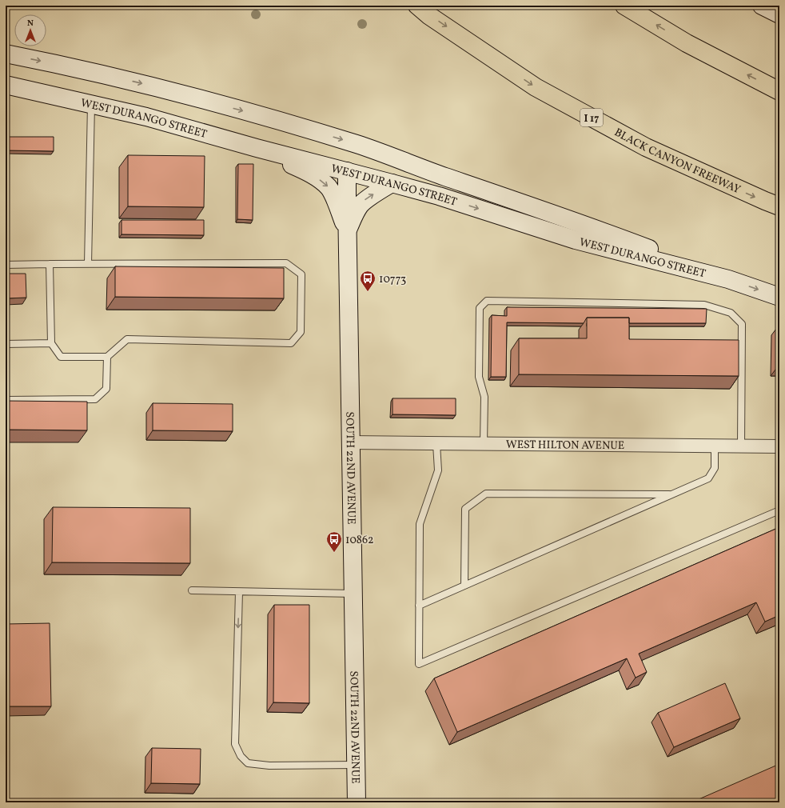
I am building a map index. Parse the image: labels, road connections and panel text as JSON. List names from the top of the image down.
{
  "streets": {
    "highway": ["I 17", "BLACK CANYON FREEWAY"],
    "main road": ["WEST DURANGO STREET", "SOUTH 22ND AVENUE"],
    "street": ["WEST HILTON AVENUE"]
  },
  "crossings": [
    ["WEST DURANGO STREET", "SOUTH 22ND AVENUE"],
    ["WEST HILTON AVENUE", "SOUTH 22ND AVENUE"]
  ],
  "places": {
    "bus stop": ["10773", "10862"]
  },
  "north": "top"
}
